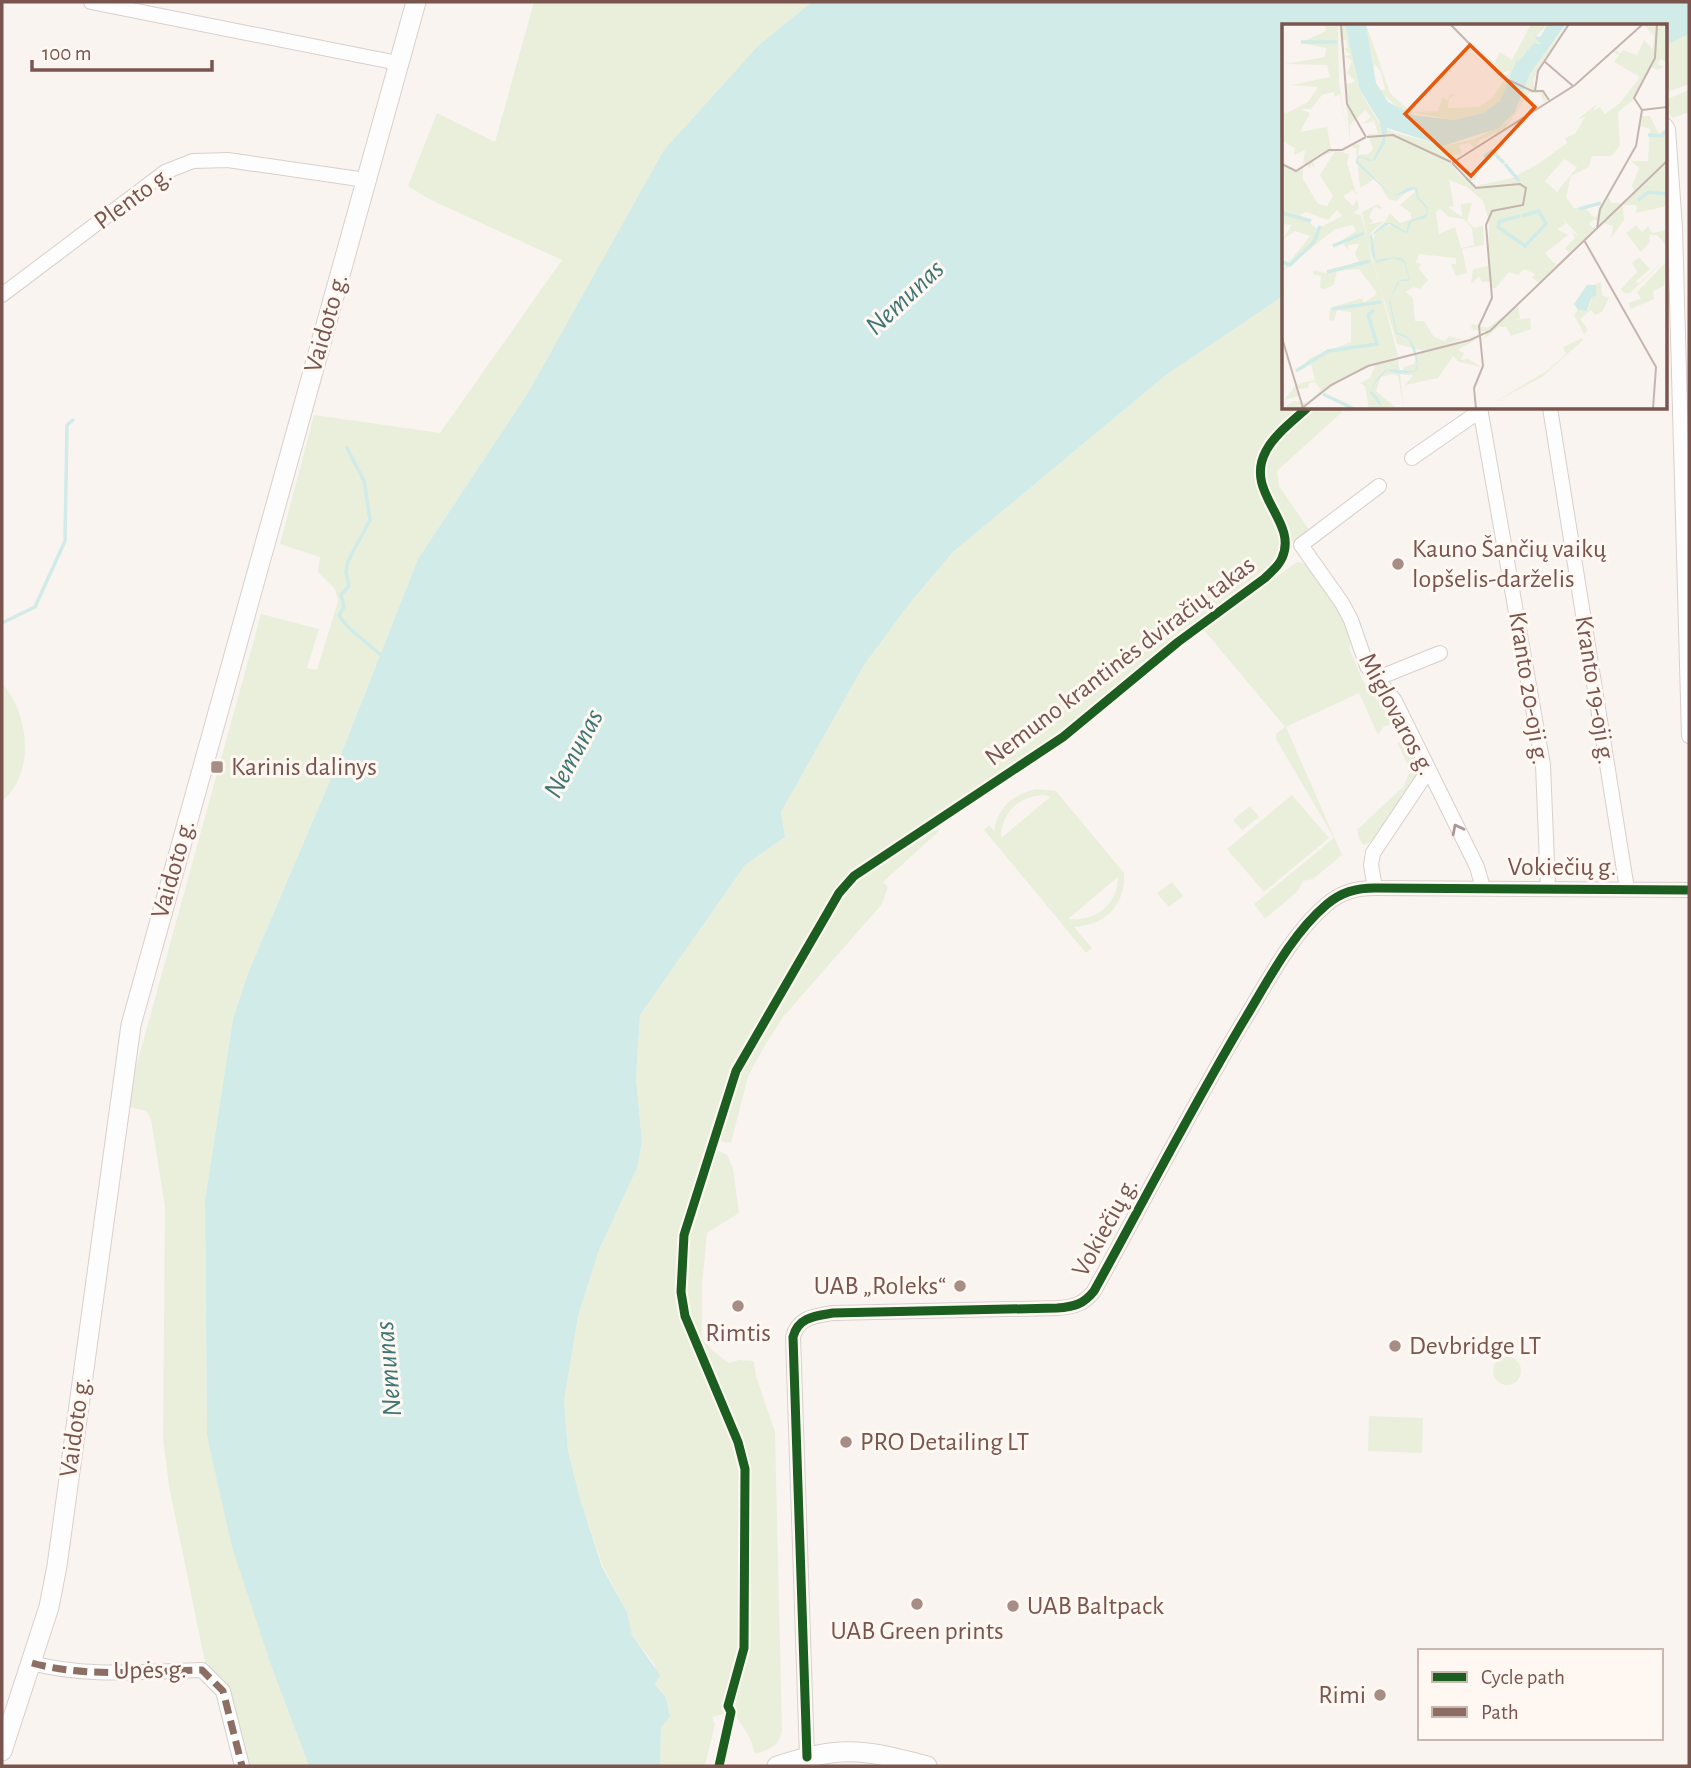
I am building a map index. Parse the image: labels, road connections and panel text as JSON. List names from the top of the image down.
{
  "streets": {
    "main road": ["Vaidoto g."],
    "street": [
      "Plento g.",
      "Kranto 20-oji g.",
      "Kranto 19-oji g.",
      "Miglovaros g.",
      "Vokiečių g.",
      "Upės g."
    ],
    "cycle path": ["Nemuno krantinės dviračių takas"]
  },
  "crossings": [
    ["Plento g.", "Vaidoto g."],
    ["Vaidoto g.", "Upės g."],
    ["Kranto 20-oji g.", "Vokiečių g."],
    ["Kranto 19-oji g.", "Vokiečių g."],
    ["Miglovaros g.", "Vokiečių g."]
  ],
  "water": ["Nemunas"],
  "places": {
    "other": [
      "Kauno Šančių vaikų lopšelis-darželis",
      "UAB „Roleks“",
      "Rimtis",
      "Devbridge LT",
      "PRO Detailing LT",
      "UAB Green prints",
      "UAB Baltpack",
      "Rimi"
    ],
    "transit": ["Karinis dalinys"]
  },
  "legend": ["Cycle path", "Path"],
  "scale_bar": "100 m"
}
